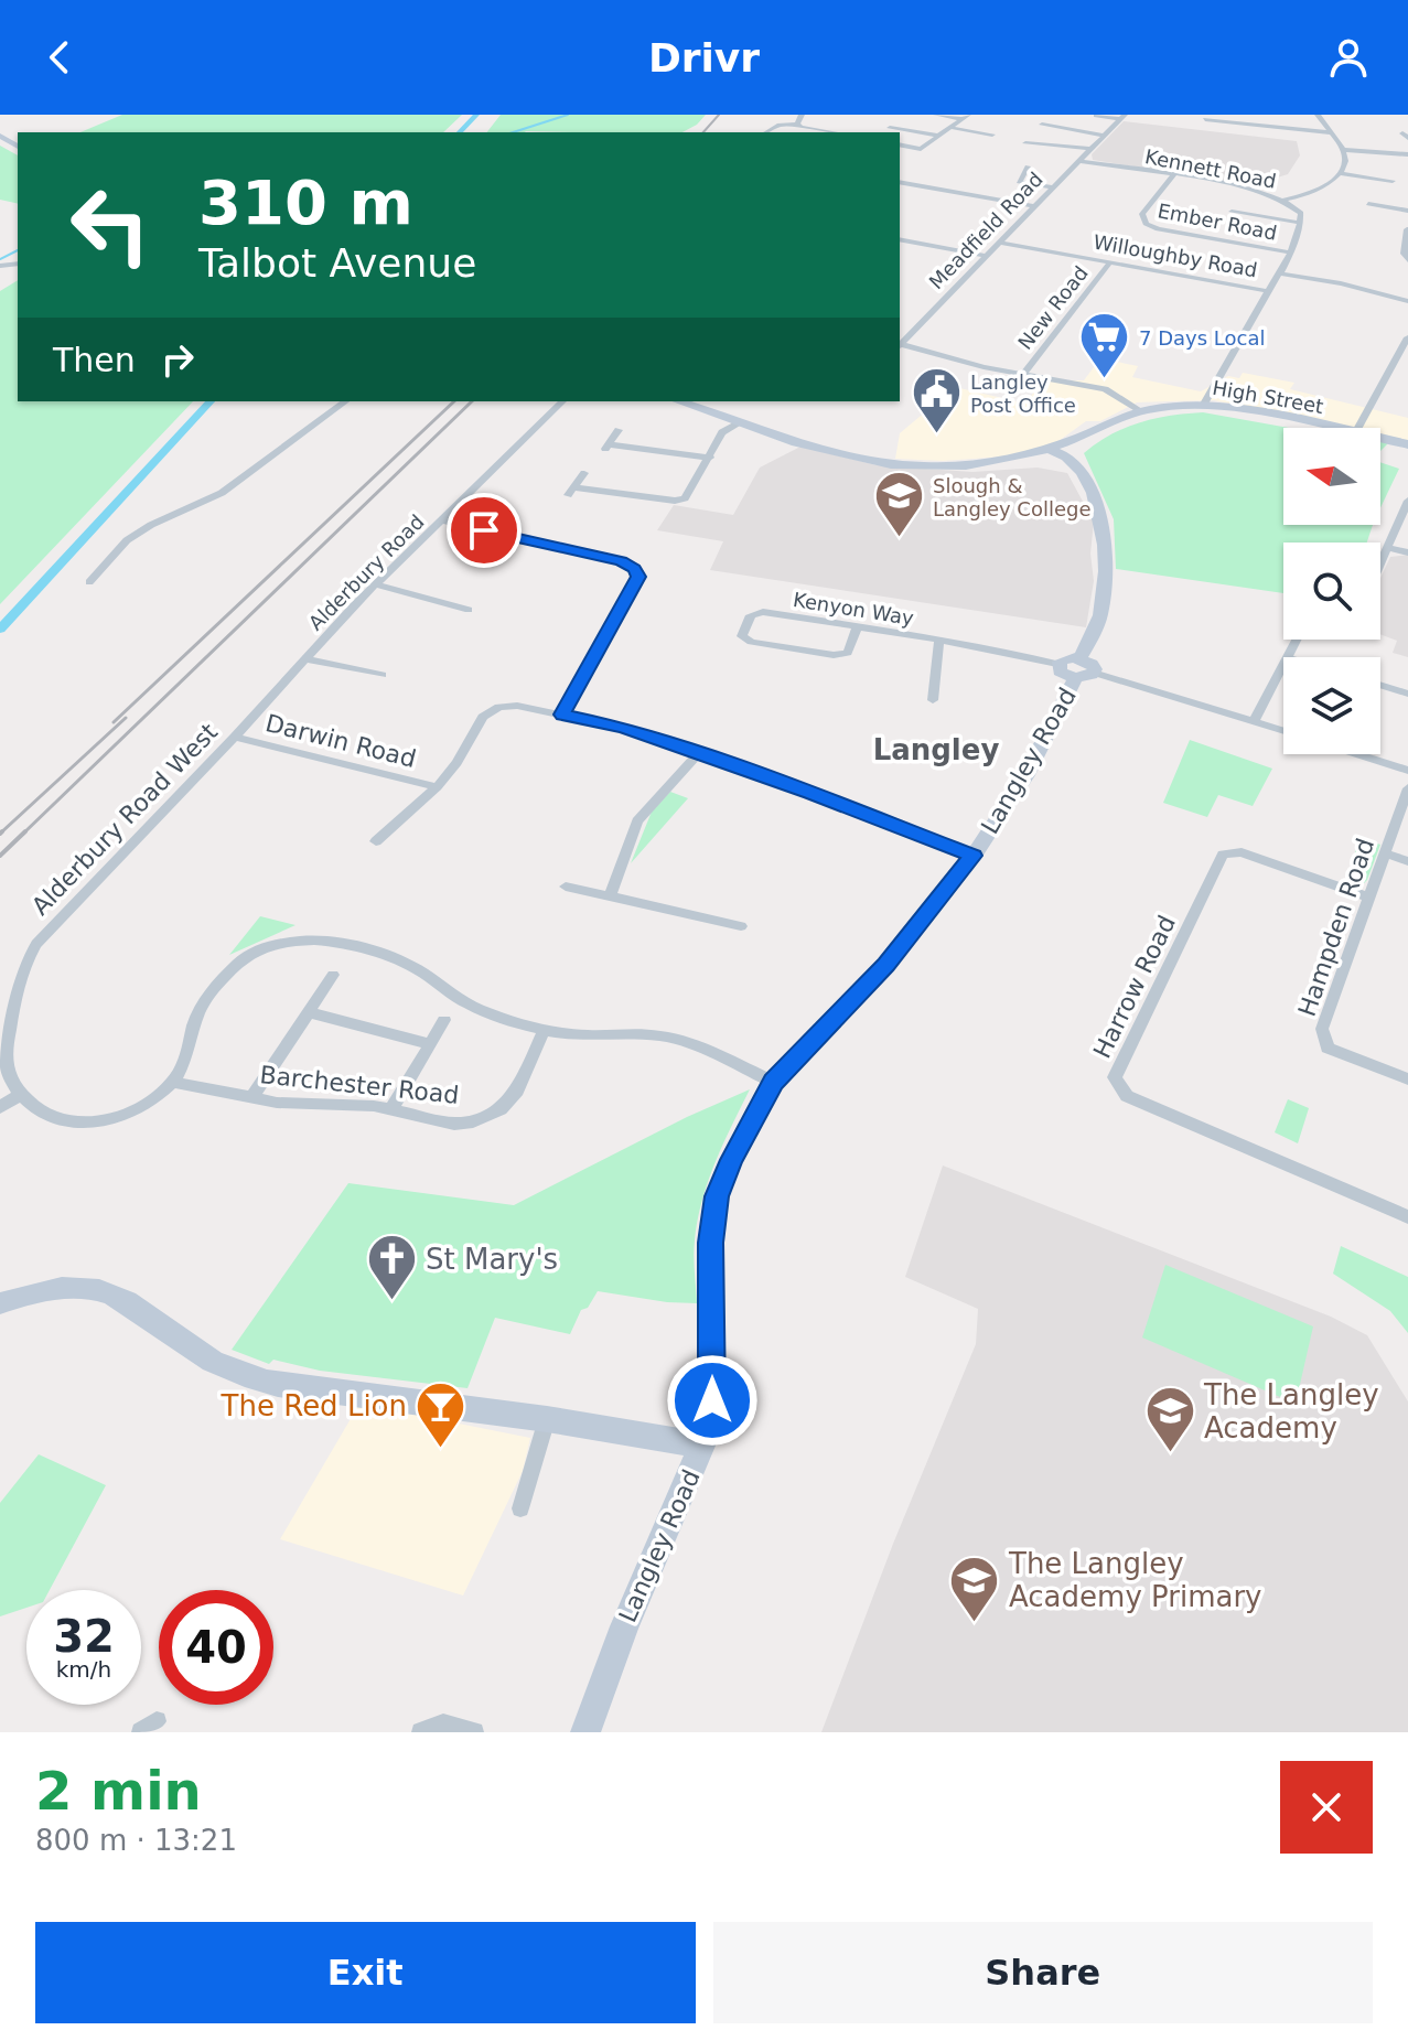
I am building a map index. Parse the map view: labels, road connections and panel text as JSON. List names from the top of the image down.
{
  "streets": {
    "street": [
      "Kennett Road",
      "Ember Road",
      "Meadfield Road",
      "Willoughby Road",
      "New Road",
      "High Street",
      "Alderbury Road",
      "Kenyon Way",
      "Darwin Road",
      "Langley Road",
      "Alderbury Road West",
      "Hampden Road",
      "Harrow Road",
      "Barchester Road"
    ]
  },
  "crossings": [
    ["Kennett Road", "Ember Road"],
    ["Kennett Road", "Meadfield Road"],
    ["Meadfield Road", "Willoughby Road"],
    ["Meadfield Road", "New Road"],
    ["Meadfield Road", "High Street"],
    ["Willoughby Road", "New Road"],
    ["Willoughby Road", "High Street"],
    ["Alderbury Road", "Alderbury Road West"],
    ["Darwin Road", "Alderbury Road West"],
    ["Hampden Road", "Harrow Road"]
  ],
  "districts": ["Langley"],
  "places": {
    "supermarket": ["7 Days Local"],
    "public building": ["Langley Post Office"],
    "school or university": ["Slough & Langley College", "The Langley Academy", "The Langley Academy Primary"],
    "church": ["St Mary's"],
    "bar": ["The Red Lion"]
  },
  "north": "left",
  "page": {
    "header": "Drivr",
    "turn": ["310 m", "Talbot Avenue"],
    "then": "Then",
    "speed": "32 km/h",
    "limit": "40",
    "heading": ["2 min", "800 m · 13:21"],
    "buttons": ["Exit", "Share"]
  }
}
